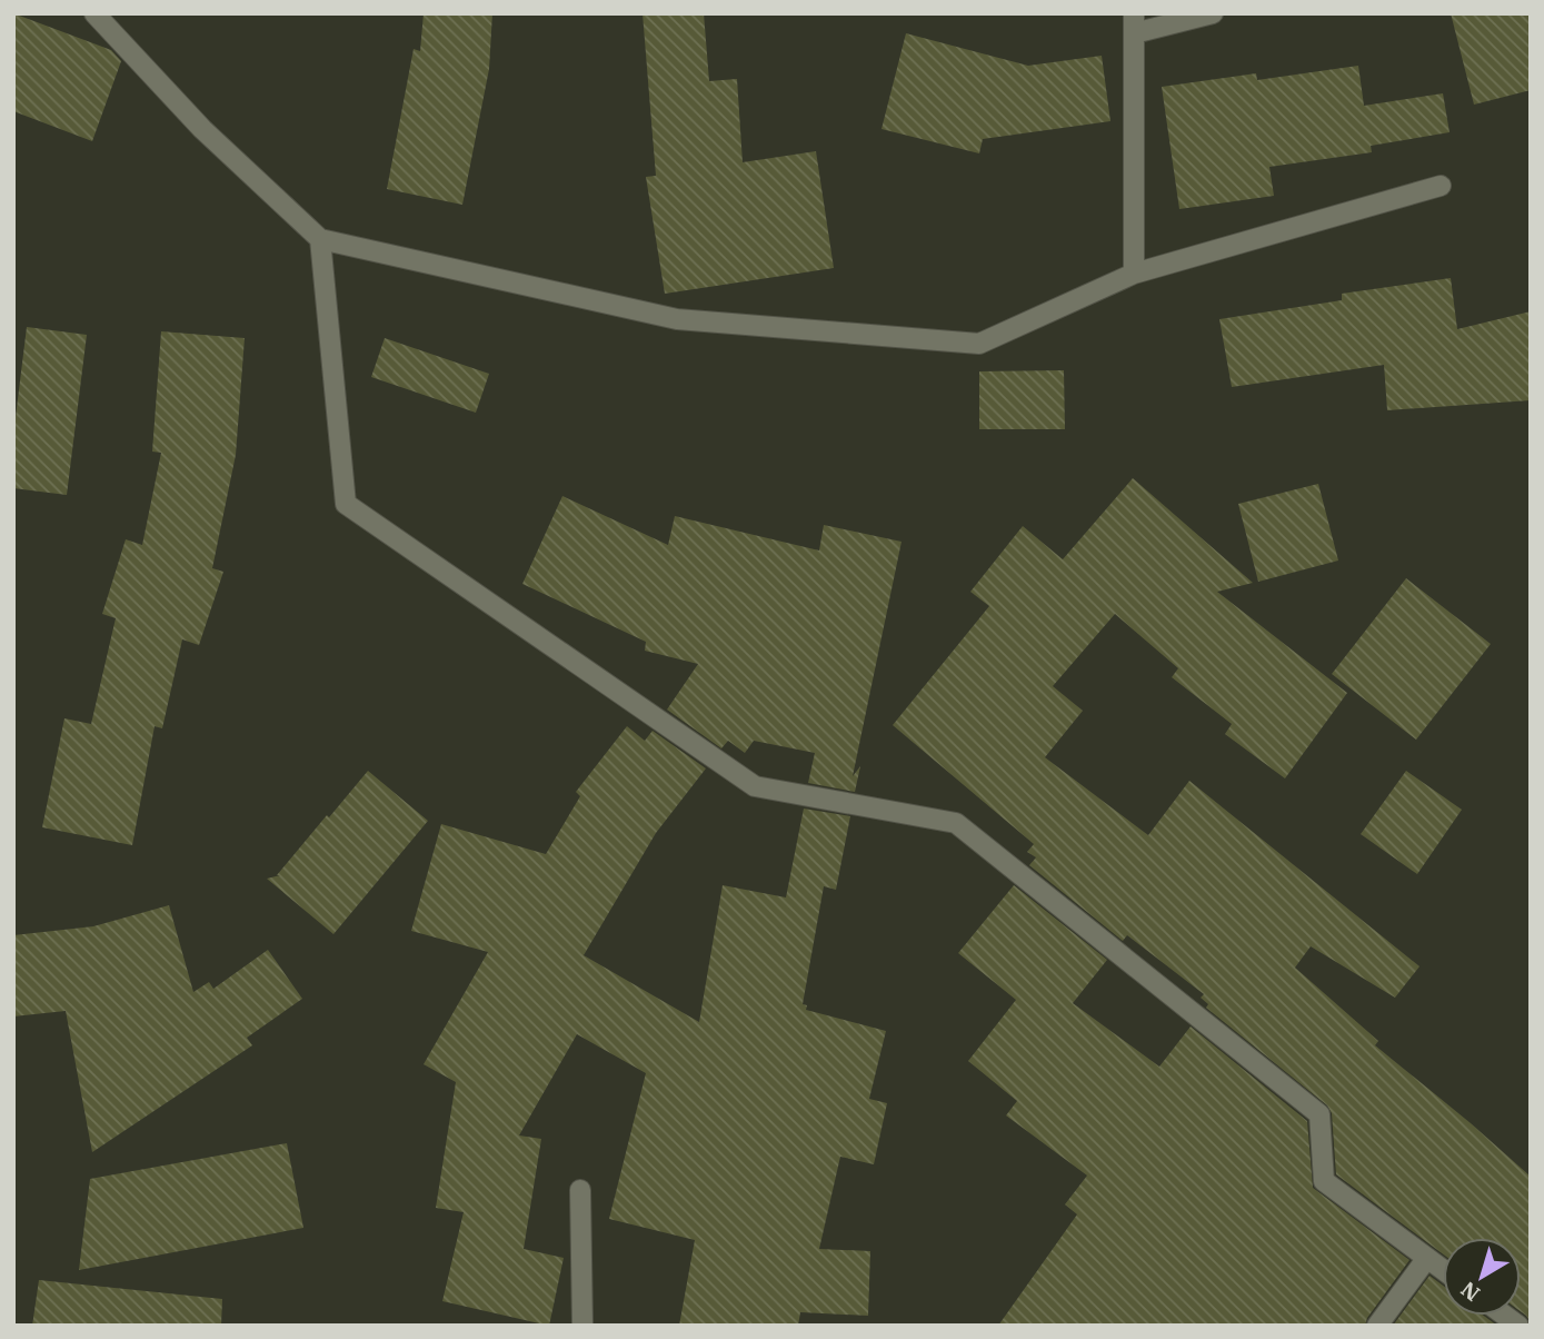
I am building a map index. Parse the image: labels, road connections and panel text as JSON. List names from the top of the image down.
{
  "north": "bottom left"
}
